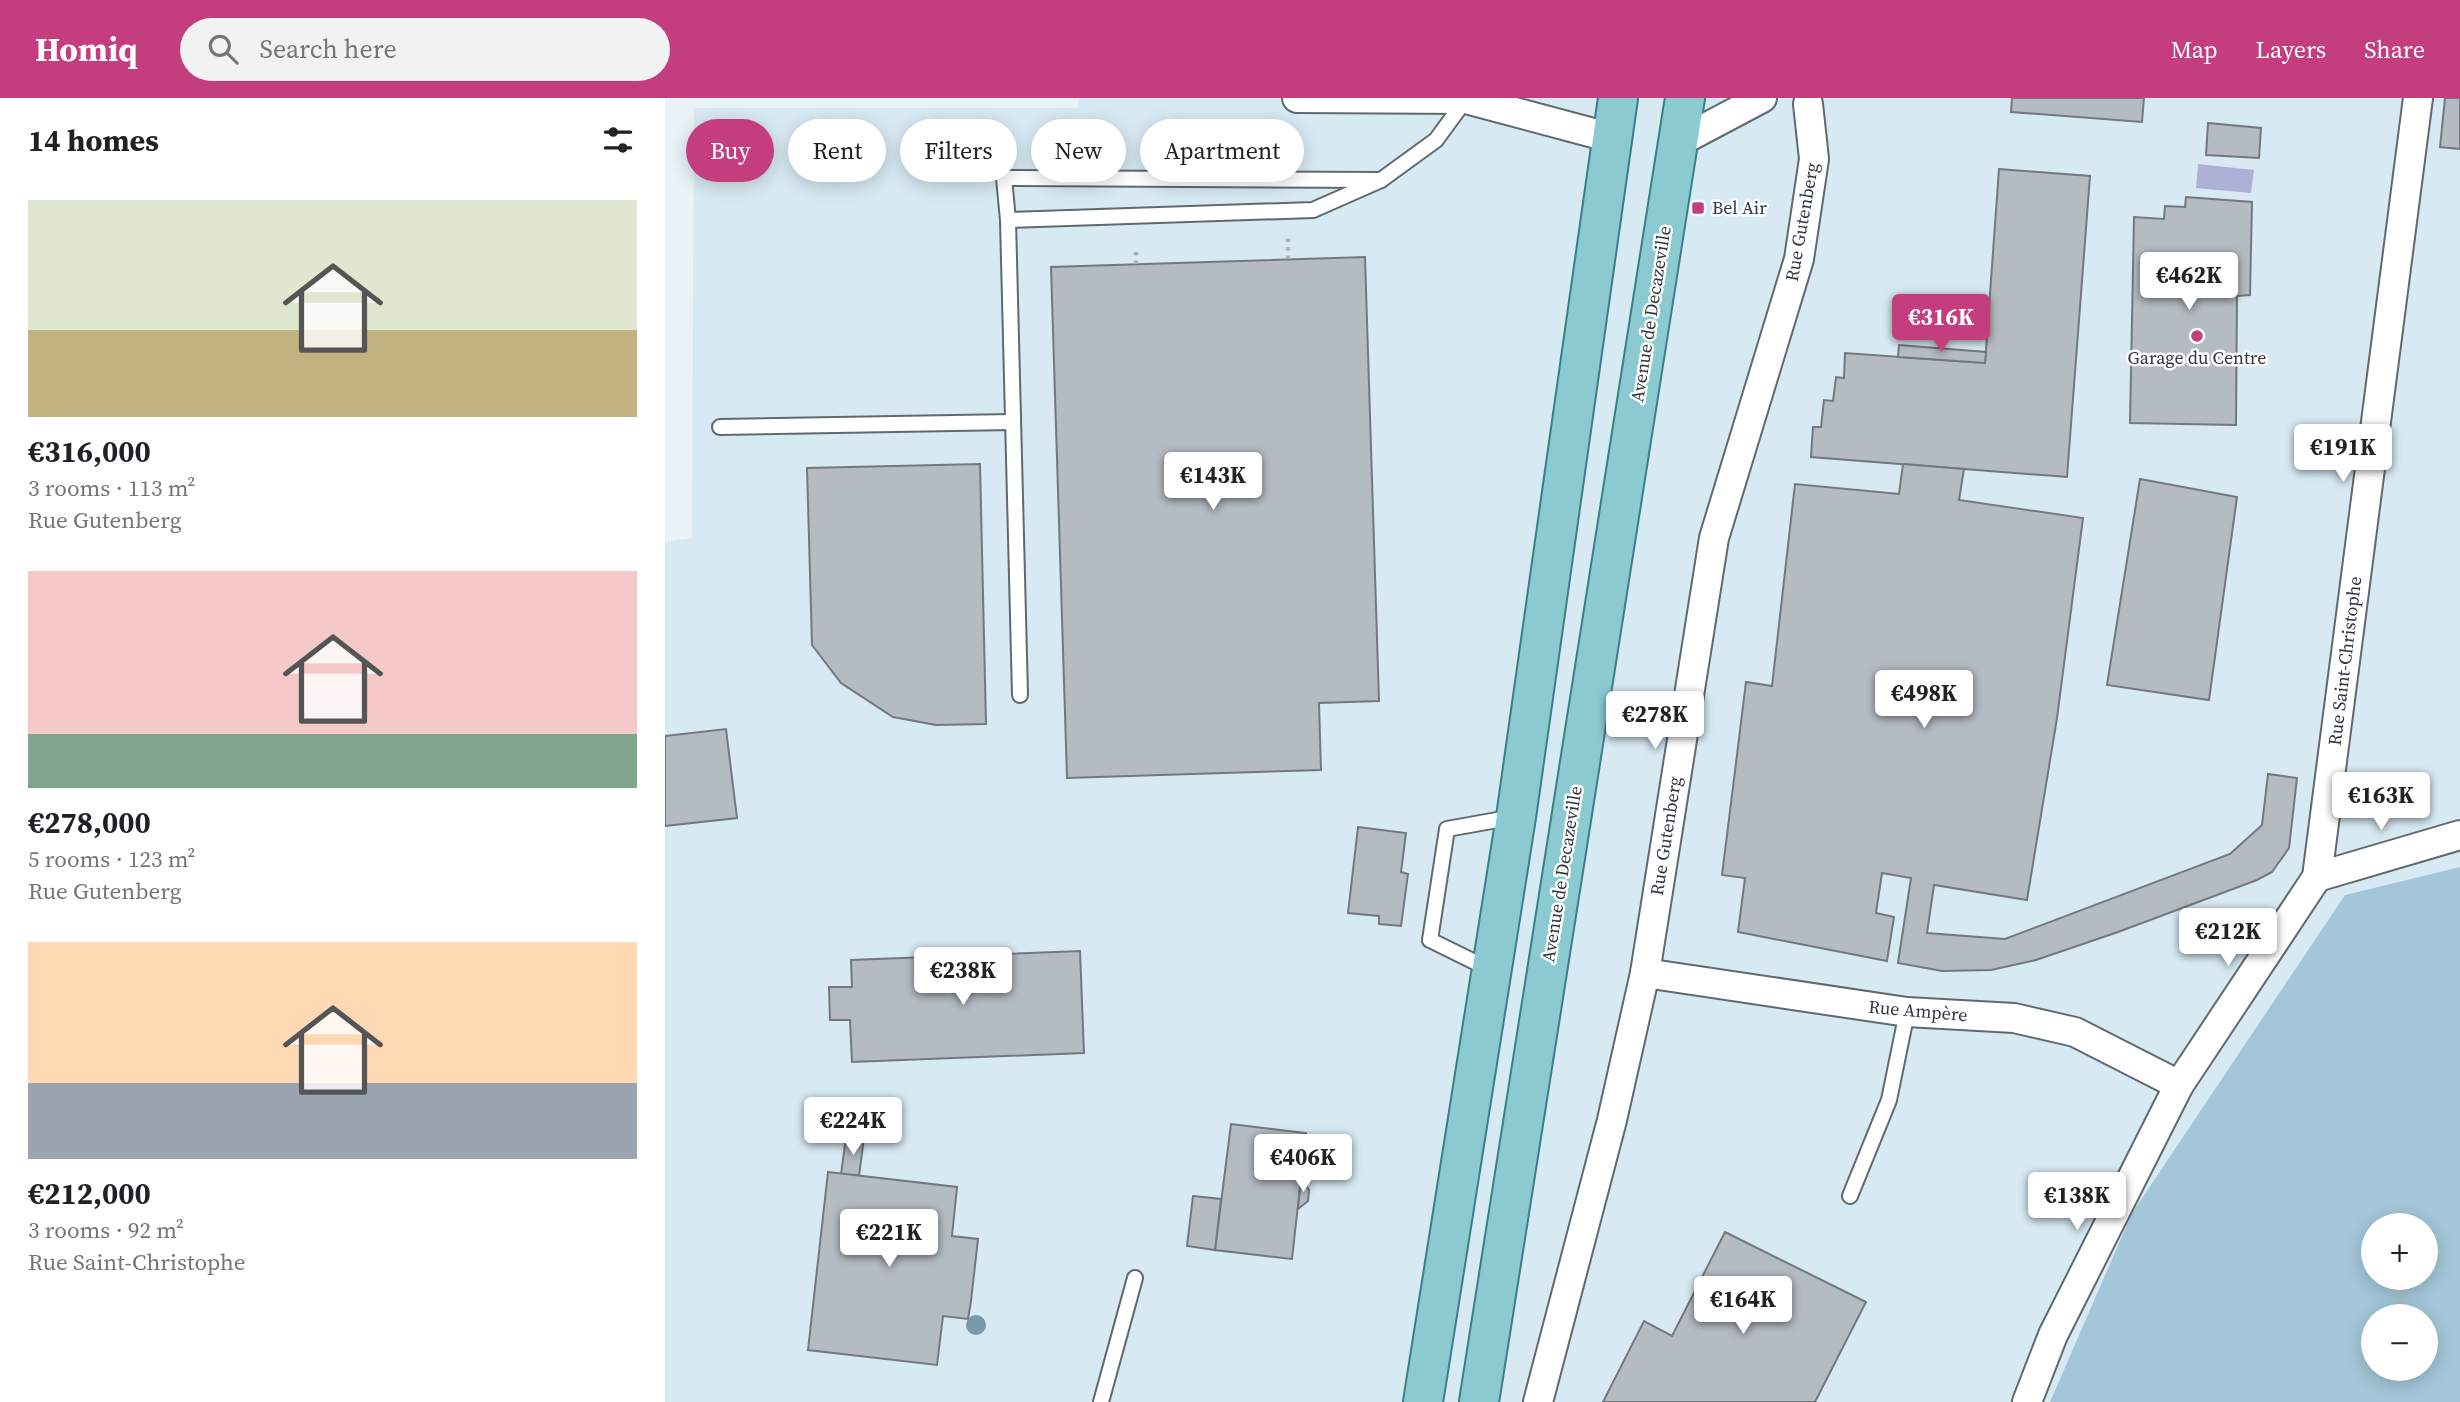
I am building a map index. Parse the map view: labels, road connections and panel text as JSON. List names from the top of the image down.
{
  "streets": {
    "main road": ["Avenue de Decazeville"],
    "street": ["Rue Gutenberg", "Rue Saint-Christophe", "Rue Ampère"]
  },
  "crossings": [
    ["Rue Gutenberg", "Rue Ampère"],
    ["Rue Saint-Christophe", "Rue Ampère"]
  ],
  "places": {
    "transit": ["Bel Air"],
    "other": ["Garage du Centre"]
  },
  "page": {
    "header": "Homiq",
    "search": "Search here",
    "nav": ["Map", "Layers", "Share"],
    "heading": "14 homes",
    "chip": [
      "Buy",
      "Rent",
      "Filters",
      "New",
      "Apartment"
    ],
    "list": [
      {
        "name": "€316,000",
        "note": "3 rooms · 113 m² · Rue Gutenberg"
      },
      {
        "name": "€278,000",
        "note": "5 rooms · 123 m² · Rue Gutenberg"
      },
      {
        "name": "€212,000",
        "note": "3 rooms · 92 m² · Rue Saint-Christophe"
      }
    ],
    "price": [
      "€462K",
      "€316K",
      "€191K",
      "€143K",
      "€498K",
      "€278K",
      "€163K",
      "€212K",
      "€238K",
      "€224K",
      "€406K",
      "€138K",
      "€221K",
      "€164K"
    ],
    "map_buttons": ["+", "−"]
  }
}
